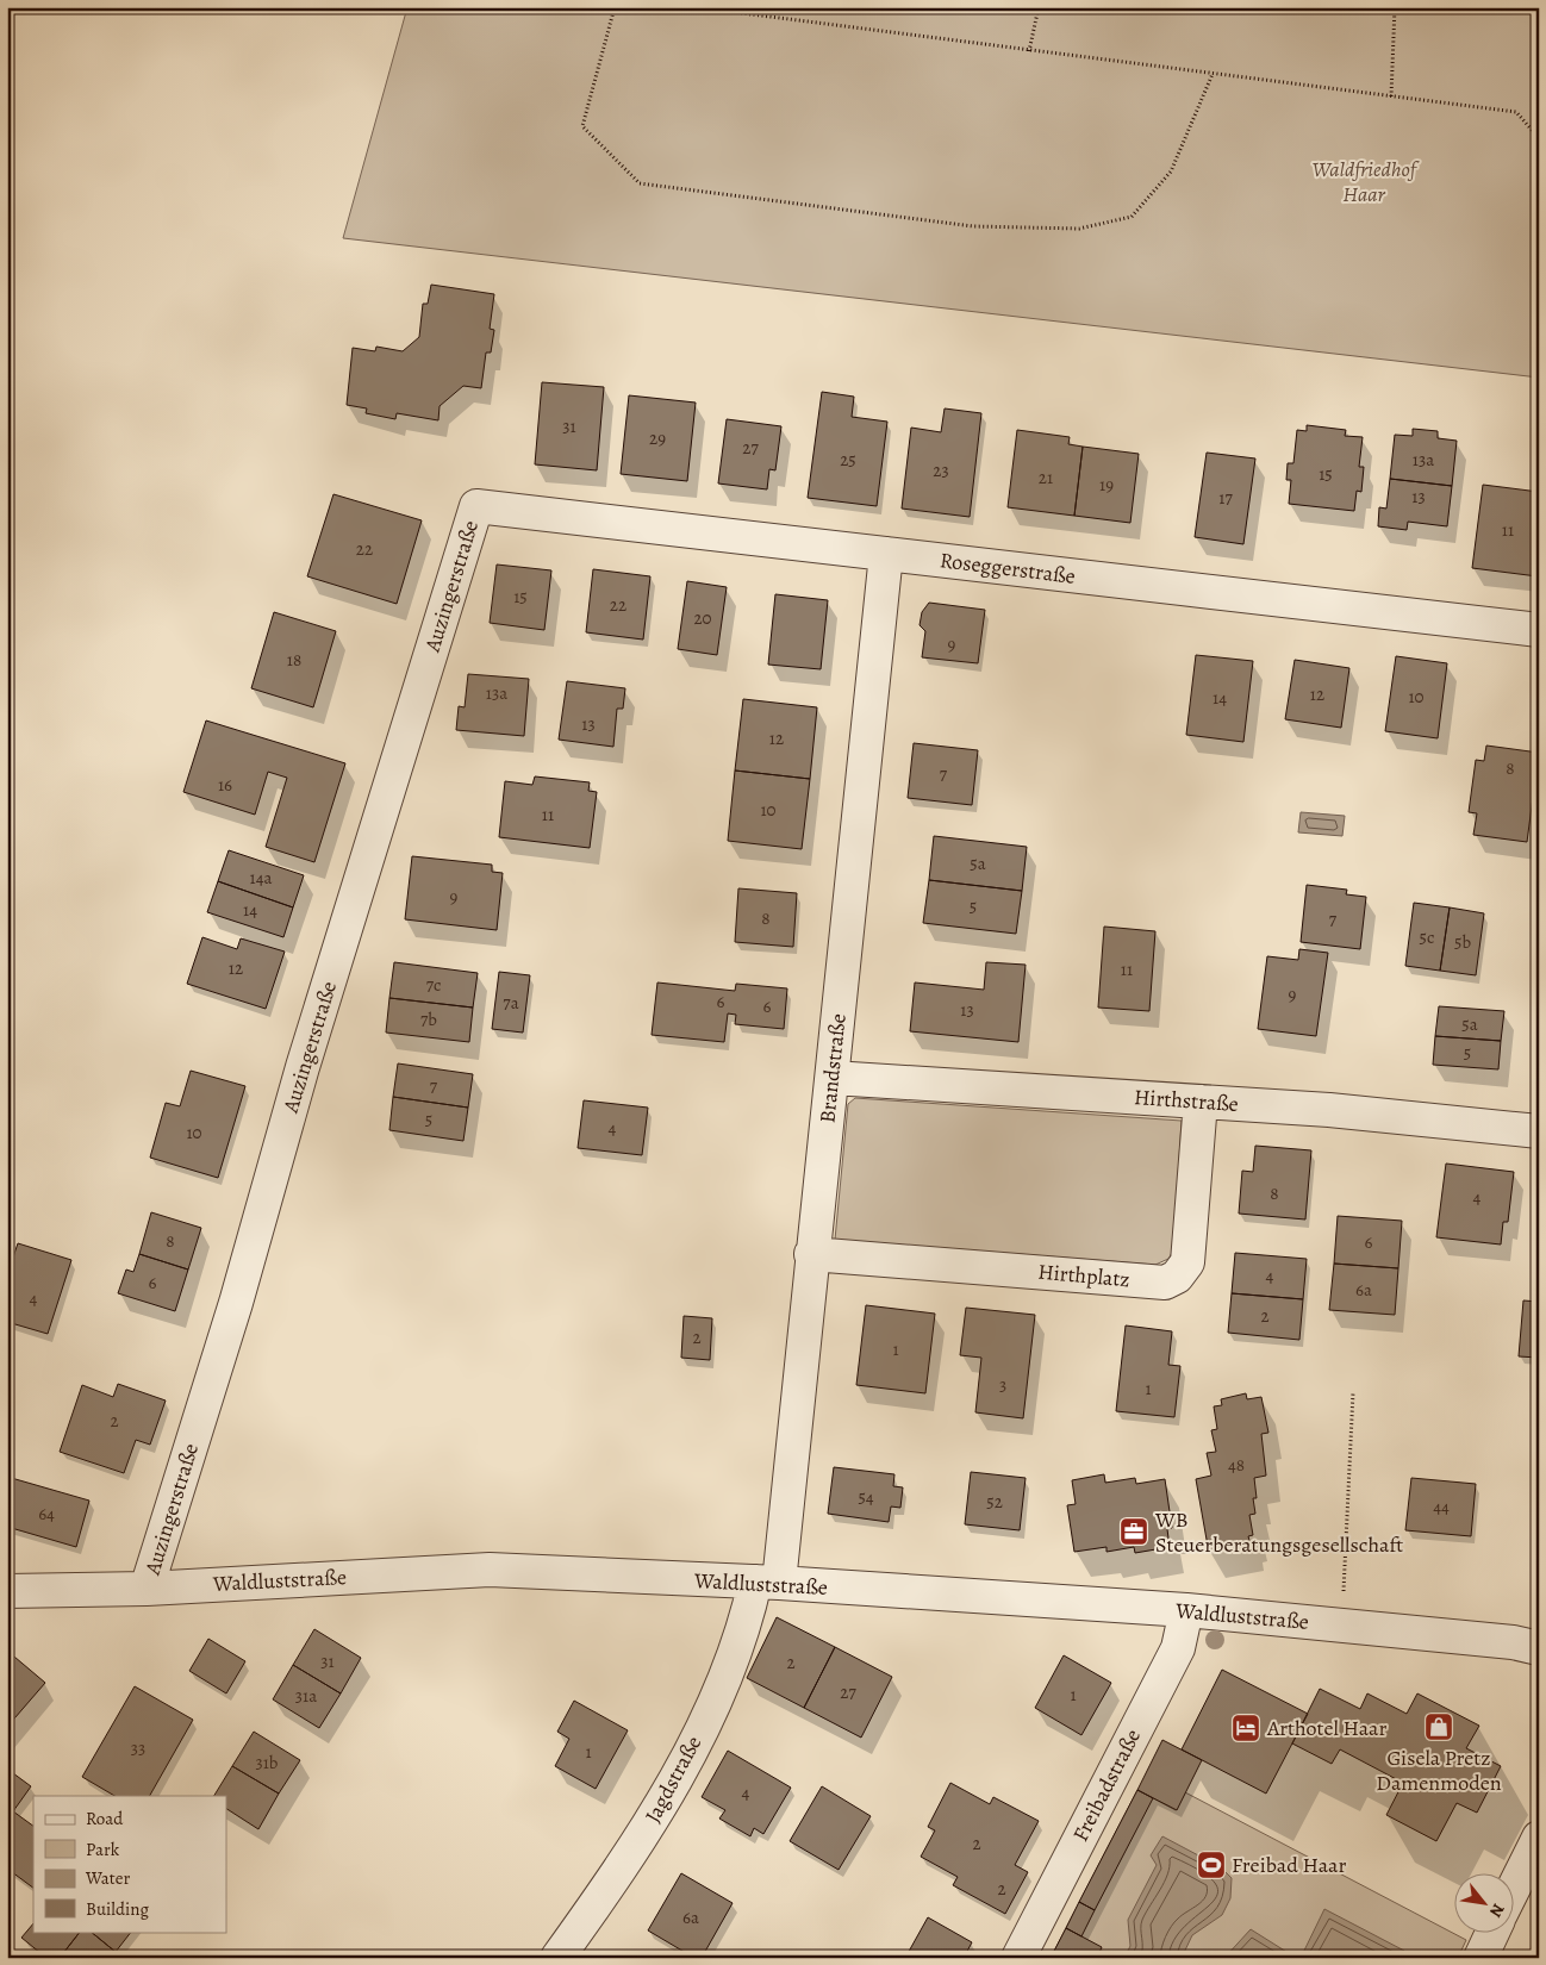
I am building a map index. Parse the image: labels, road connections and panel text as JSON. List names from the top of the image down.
{
  "streets": {
    "street": [
      "Roseggerstraße",
      "Auzingerstraße",
      "Brandstraße",
      "Hirthstraße",
      "Hirthplatz",
      "Waldluststraße",
      "Jagdstraße",
      "Freibadstraße"
    ]
  },
  "crossings": [
    ["Roseggerstraße", "Auzingerstraße"],
    ["Roseggerstraße", "Brandstraße"],
    ["Auzingerstraße", "Waldluststraße"],
    ["Brandstraße", "Hirthstraße"],
    ["Brandstraße", "Hirthplatz"],
    ["Brandstraße", "Waldluststraße"],
    ["Brandstraße", "Jagdstraße"],
    ["Hirthstraße", "Hirthplatz"],
    ["Waldluststraße", "Jagdstraße"],
    ["Waldluststraße", "Freibadstraße"]
  ],
  "parks": ["Waldfriedhof Haar"],
  "places": {
    "office": ["WB Steuerberatungsgesellschaft"],
    "shop": ["Gisela Pretz Damenmoden"],
    "hotel": ["Arthotel Haar"],
    "sports": ["Freibad Haar"]
  },
  "house_numbers": [
    "31",
    "29",
    "27",
    "25",
    "13a",
    "23",
    "15",
    "21",
    "19",
    "13",
    "17",
    "11",
    "22",
    "15",
    "22",
    "20",
    "9",
    "18",
    "13a",
    "12",
    "10",
    "14",
    "13",
    "12",
    "8",
    "7",
    "16",
    "10",
    "11",
    "5a",
    "14a",
    "9",
    "5",
    "14",
    "8",
    "7",
    "5c",
    "5b",
    "12",
    "11",
    "7c",
    "9",
    "6",
    "7a",
    "6",
    "13",
    "7b",
    "5a",
    "5",
    "7",
    "5",
    "4",
    "10",
    "8",
    "4",
    "8",
    "6",
    "4",
    "6",
    "6a",
    "4",
    "2",
    "2",
    "1",
    "3",
    "1",
    "2",
    "48",
    "54",
    "52",
    "44",
    "64",
    "31",
    "2",
    "27",
    "1",
    "31a",
    "33",
    "1",
    "31b",
    "4",
    "2",
    "2",
    "6a"
  ],
  "legend": [
    "Road",
    "Park",
    "Water",
    "Building"
  ],
  "north": "bottom right"
}
